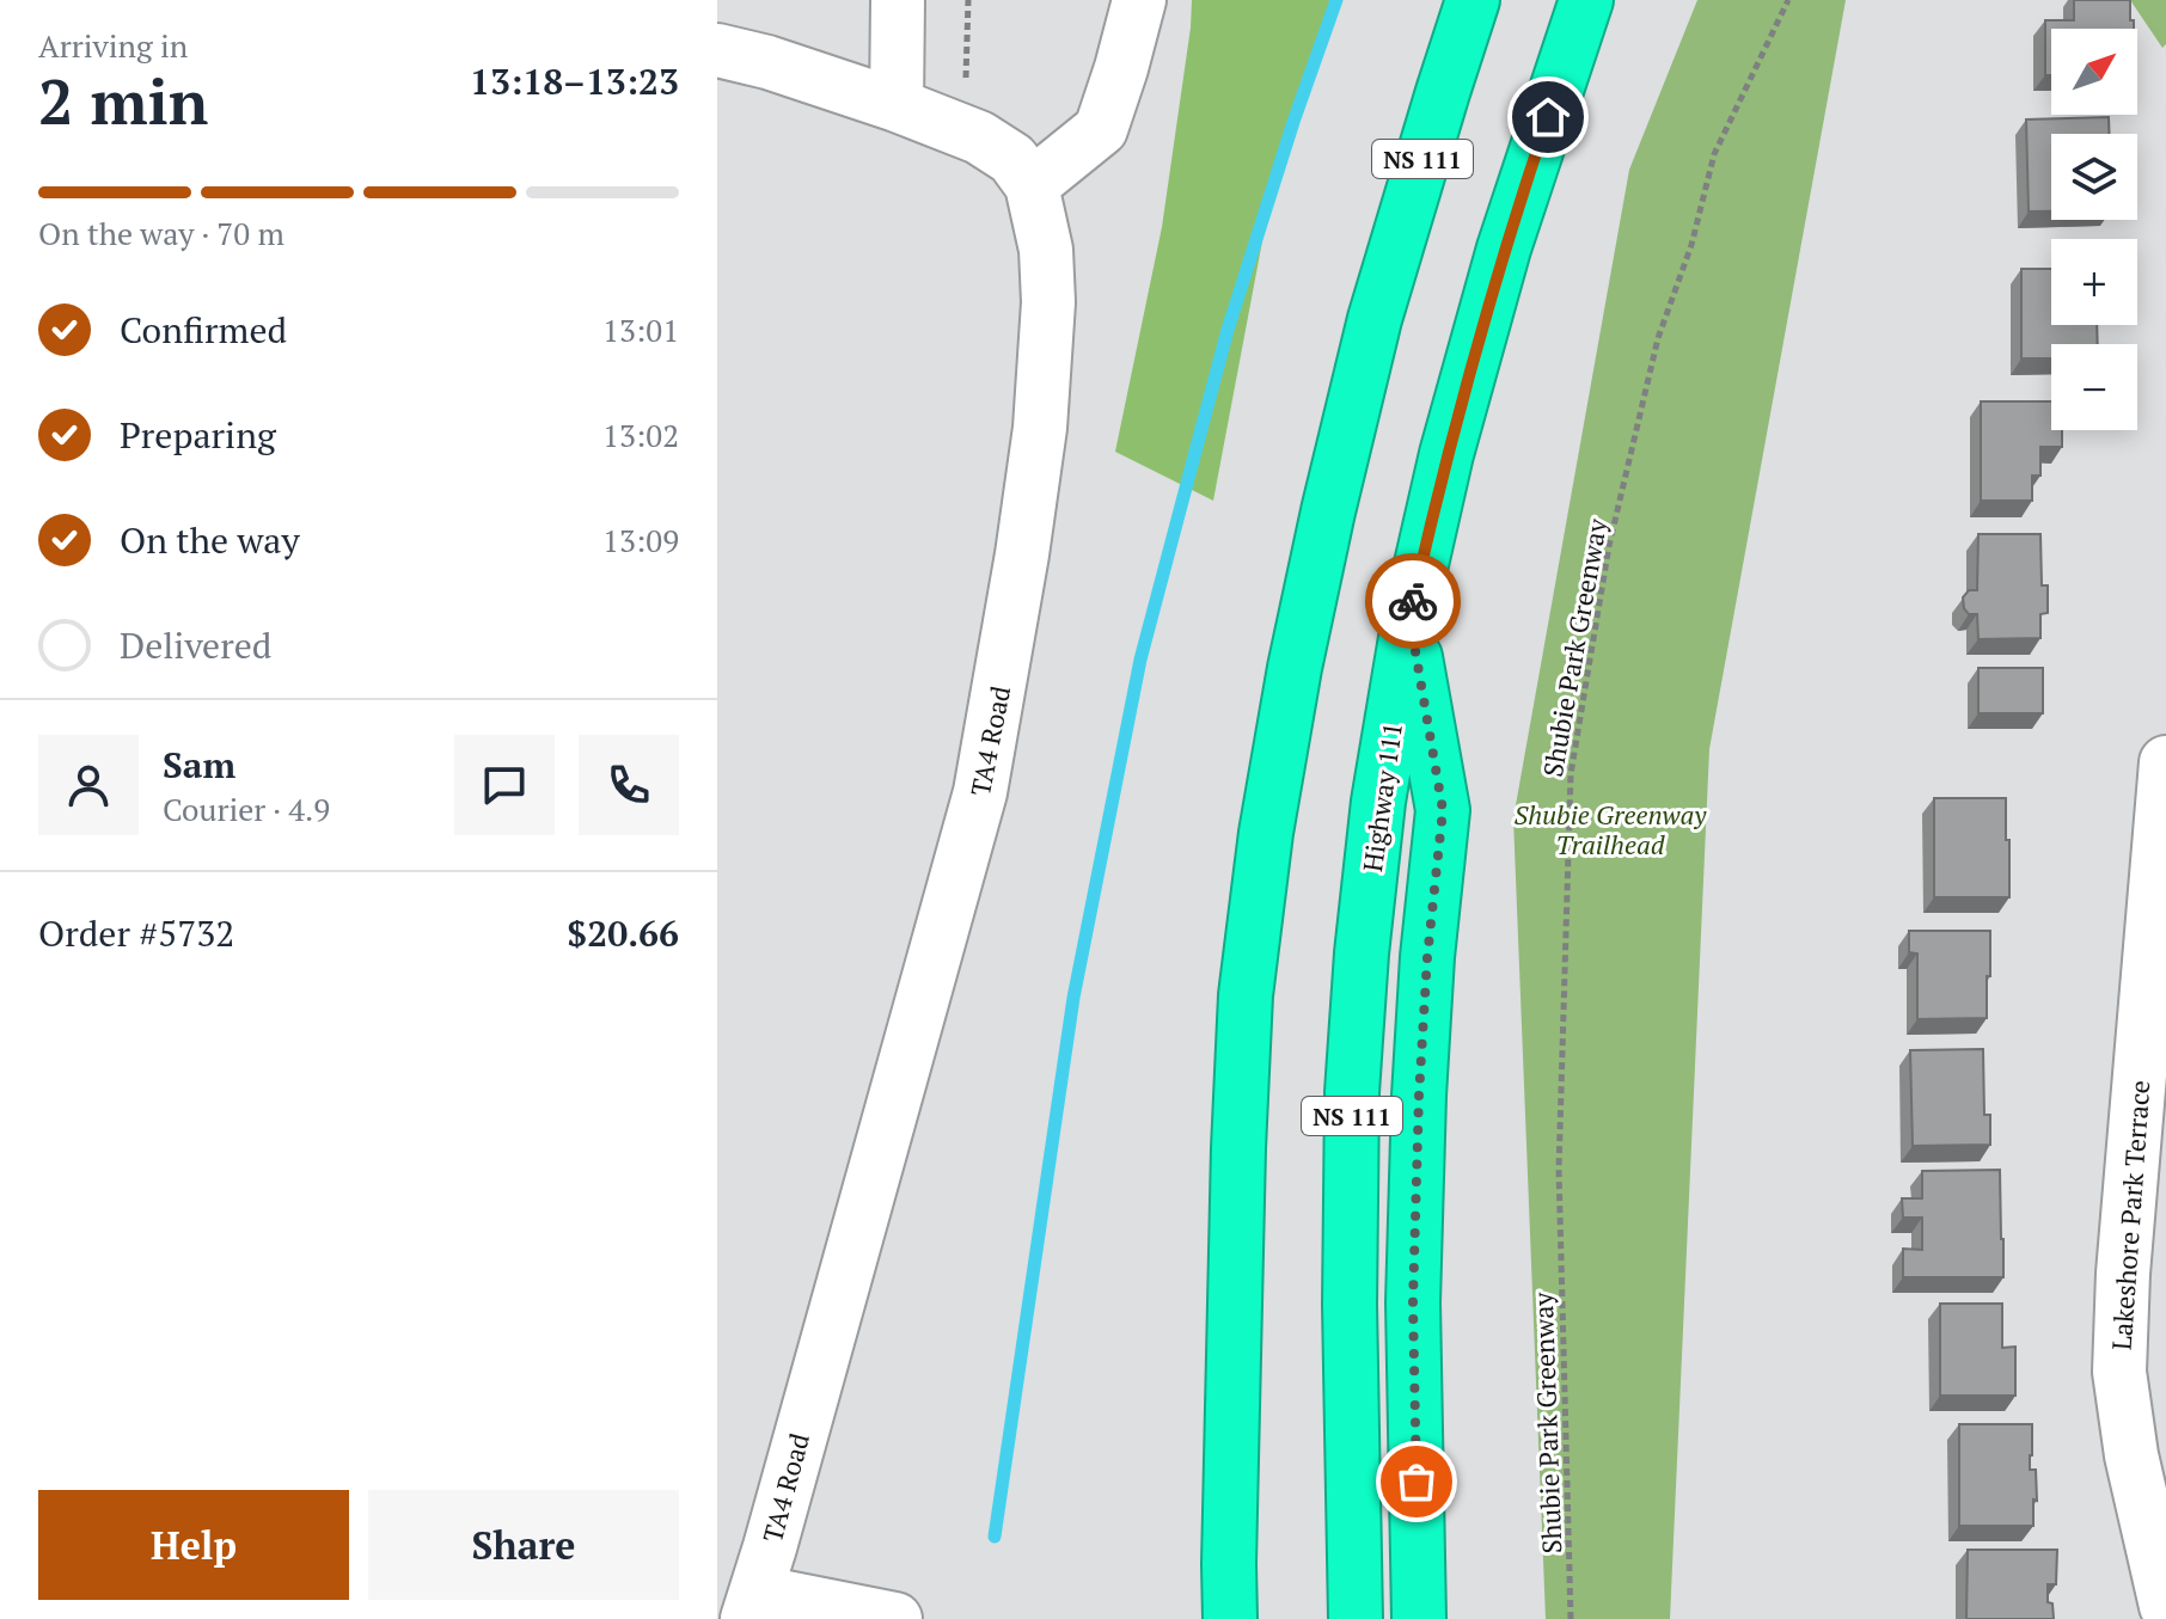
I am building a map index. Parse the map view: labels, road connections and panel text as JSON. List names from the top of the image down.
{
  "streets": {
    "highway": ["NS 111", "Highway 111"],
    "street": ["TA4 Road", "Lakeshore Park Terrace"],
    "path": ["Shubie Park Greenway"]
  },
  "parks": ["Shubie Greenway Trailhead"],
  "north": "top right",
  "page": {
    "heading": ["2 min", "Arriving in", "13:18–13:23"],
    "panel": [
      "Sam",
      "Courier · 4.9",
      "Order #5732",
      "$20.66"
    ],
    "map_buttons": ["+", "−"],
    "bar": "On the way · 70 m",
    "list": [
      ["Confirmed", "13:01"],
      ["Preparing", "13:02"],
      ["On the way", "13:09"],
      "Delivered"
    ],
    "buttons": ["Help", "Share"]
  }
}
